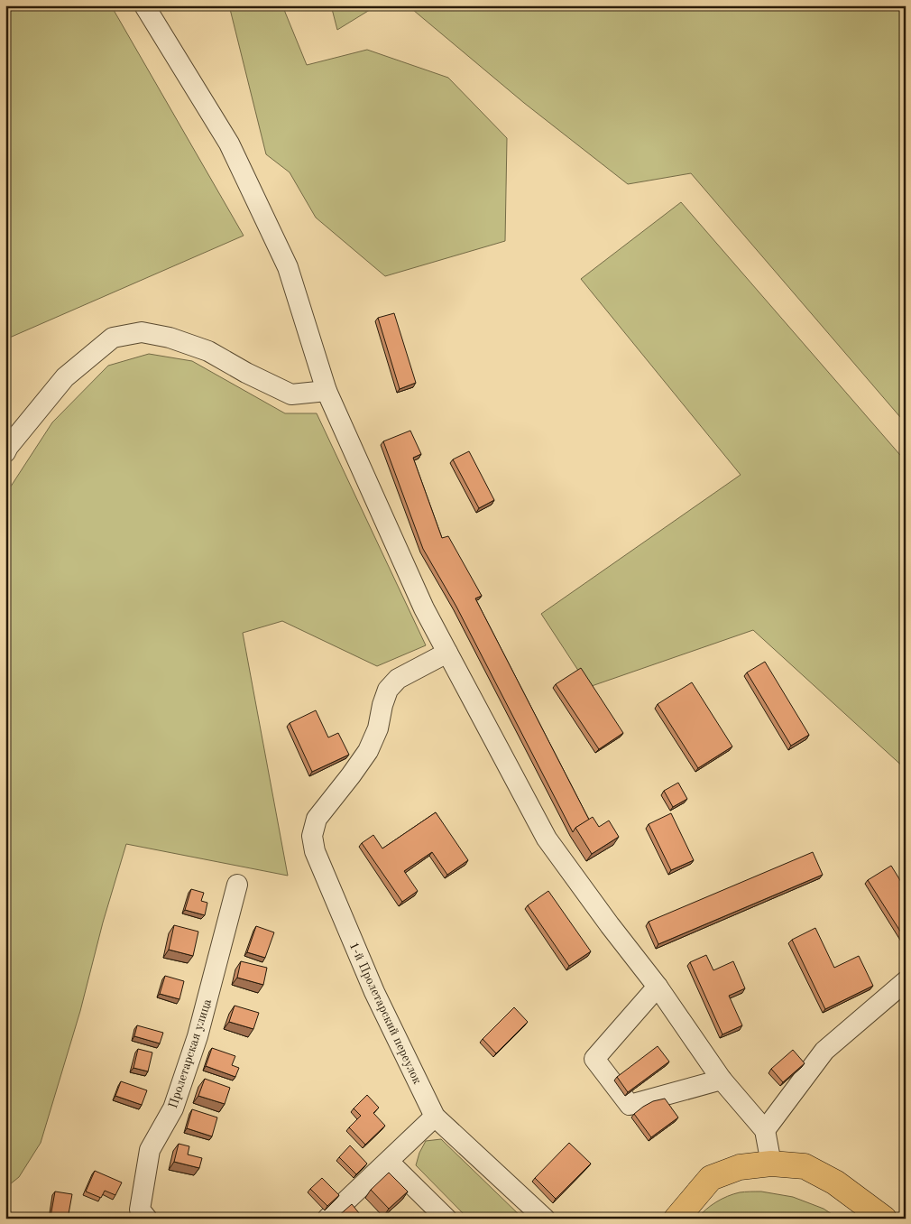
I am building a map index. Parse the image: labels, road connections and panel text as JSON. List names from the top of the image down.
{
  "streets": {
    "street": ["1-й Пролетарский переулок", "Пролетарская улица"]
  }
}
